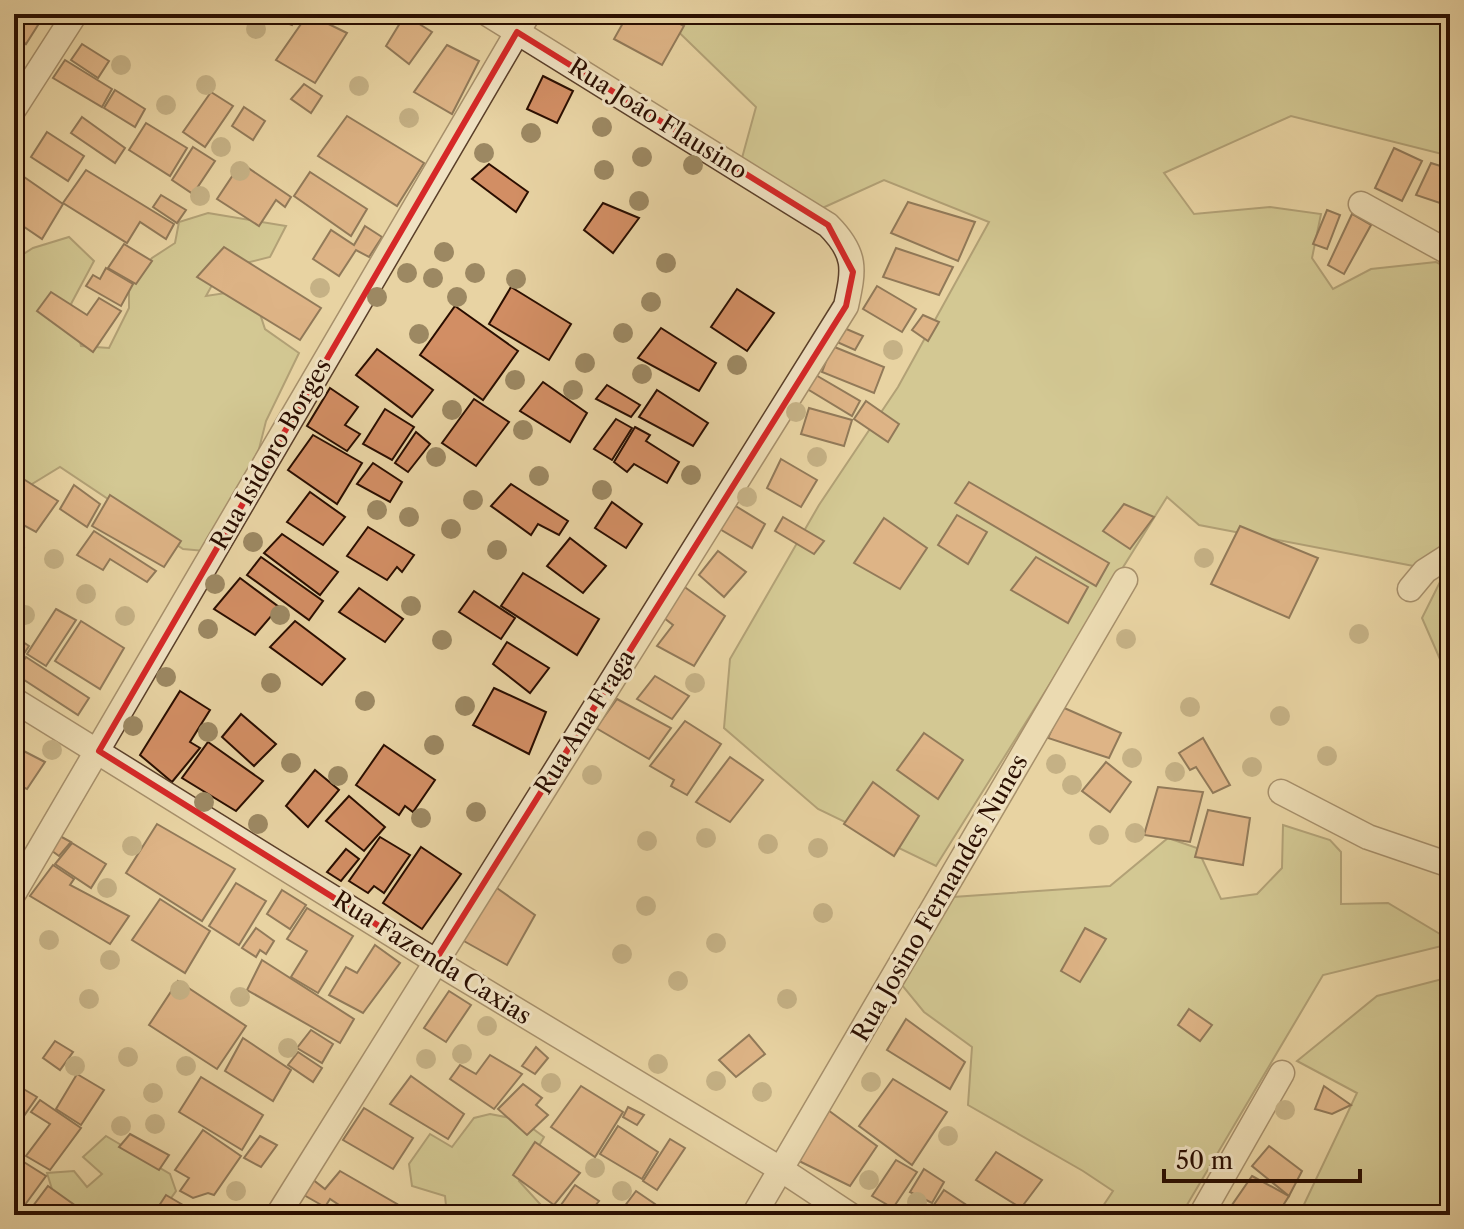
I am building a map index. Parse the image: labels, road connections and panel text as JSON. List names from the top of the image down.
{
  "streets": {
    "street": [
      "Rua João Flausino",
      "Rua Isidoro Borges",
      "Rua Ana Fraga",
      "Rua Josino Fernandes Nunes",
      "Rua Fazenda Caxias"
    ]
  },
  "crossings": [
    ["Rua João Flausino", "Rua Isidoro Borges"],
    ["Rua João Flausino", "Rua Ana Fraga"],
    ["Rua Isidoro Borges", "Rua Fazenda Caxias"],
    ["Rua Ana Fraga", "Rua Fazenda Caxias"],
    ["Rua Josino Fernandes Nunes", "Rua Fazenda Caxias"]
  ],
  "scale_bar": "50 m"
}
